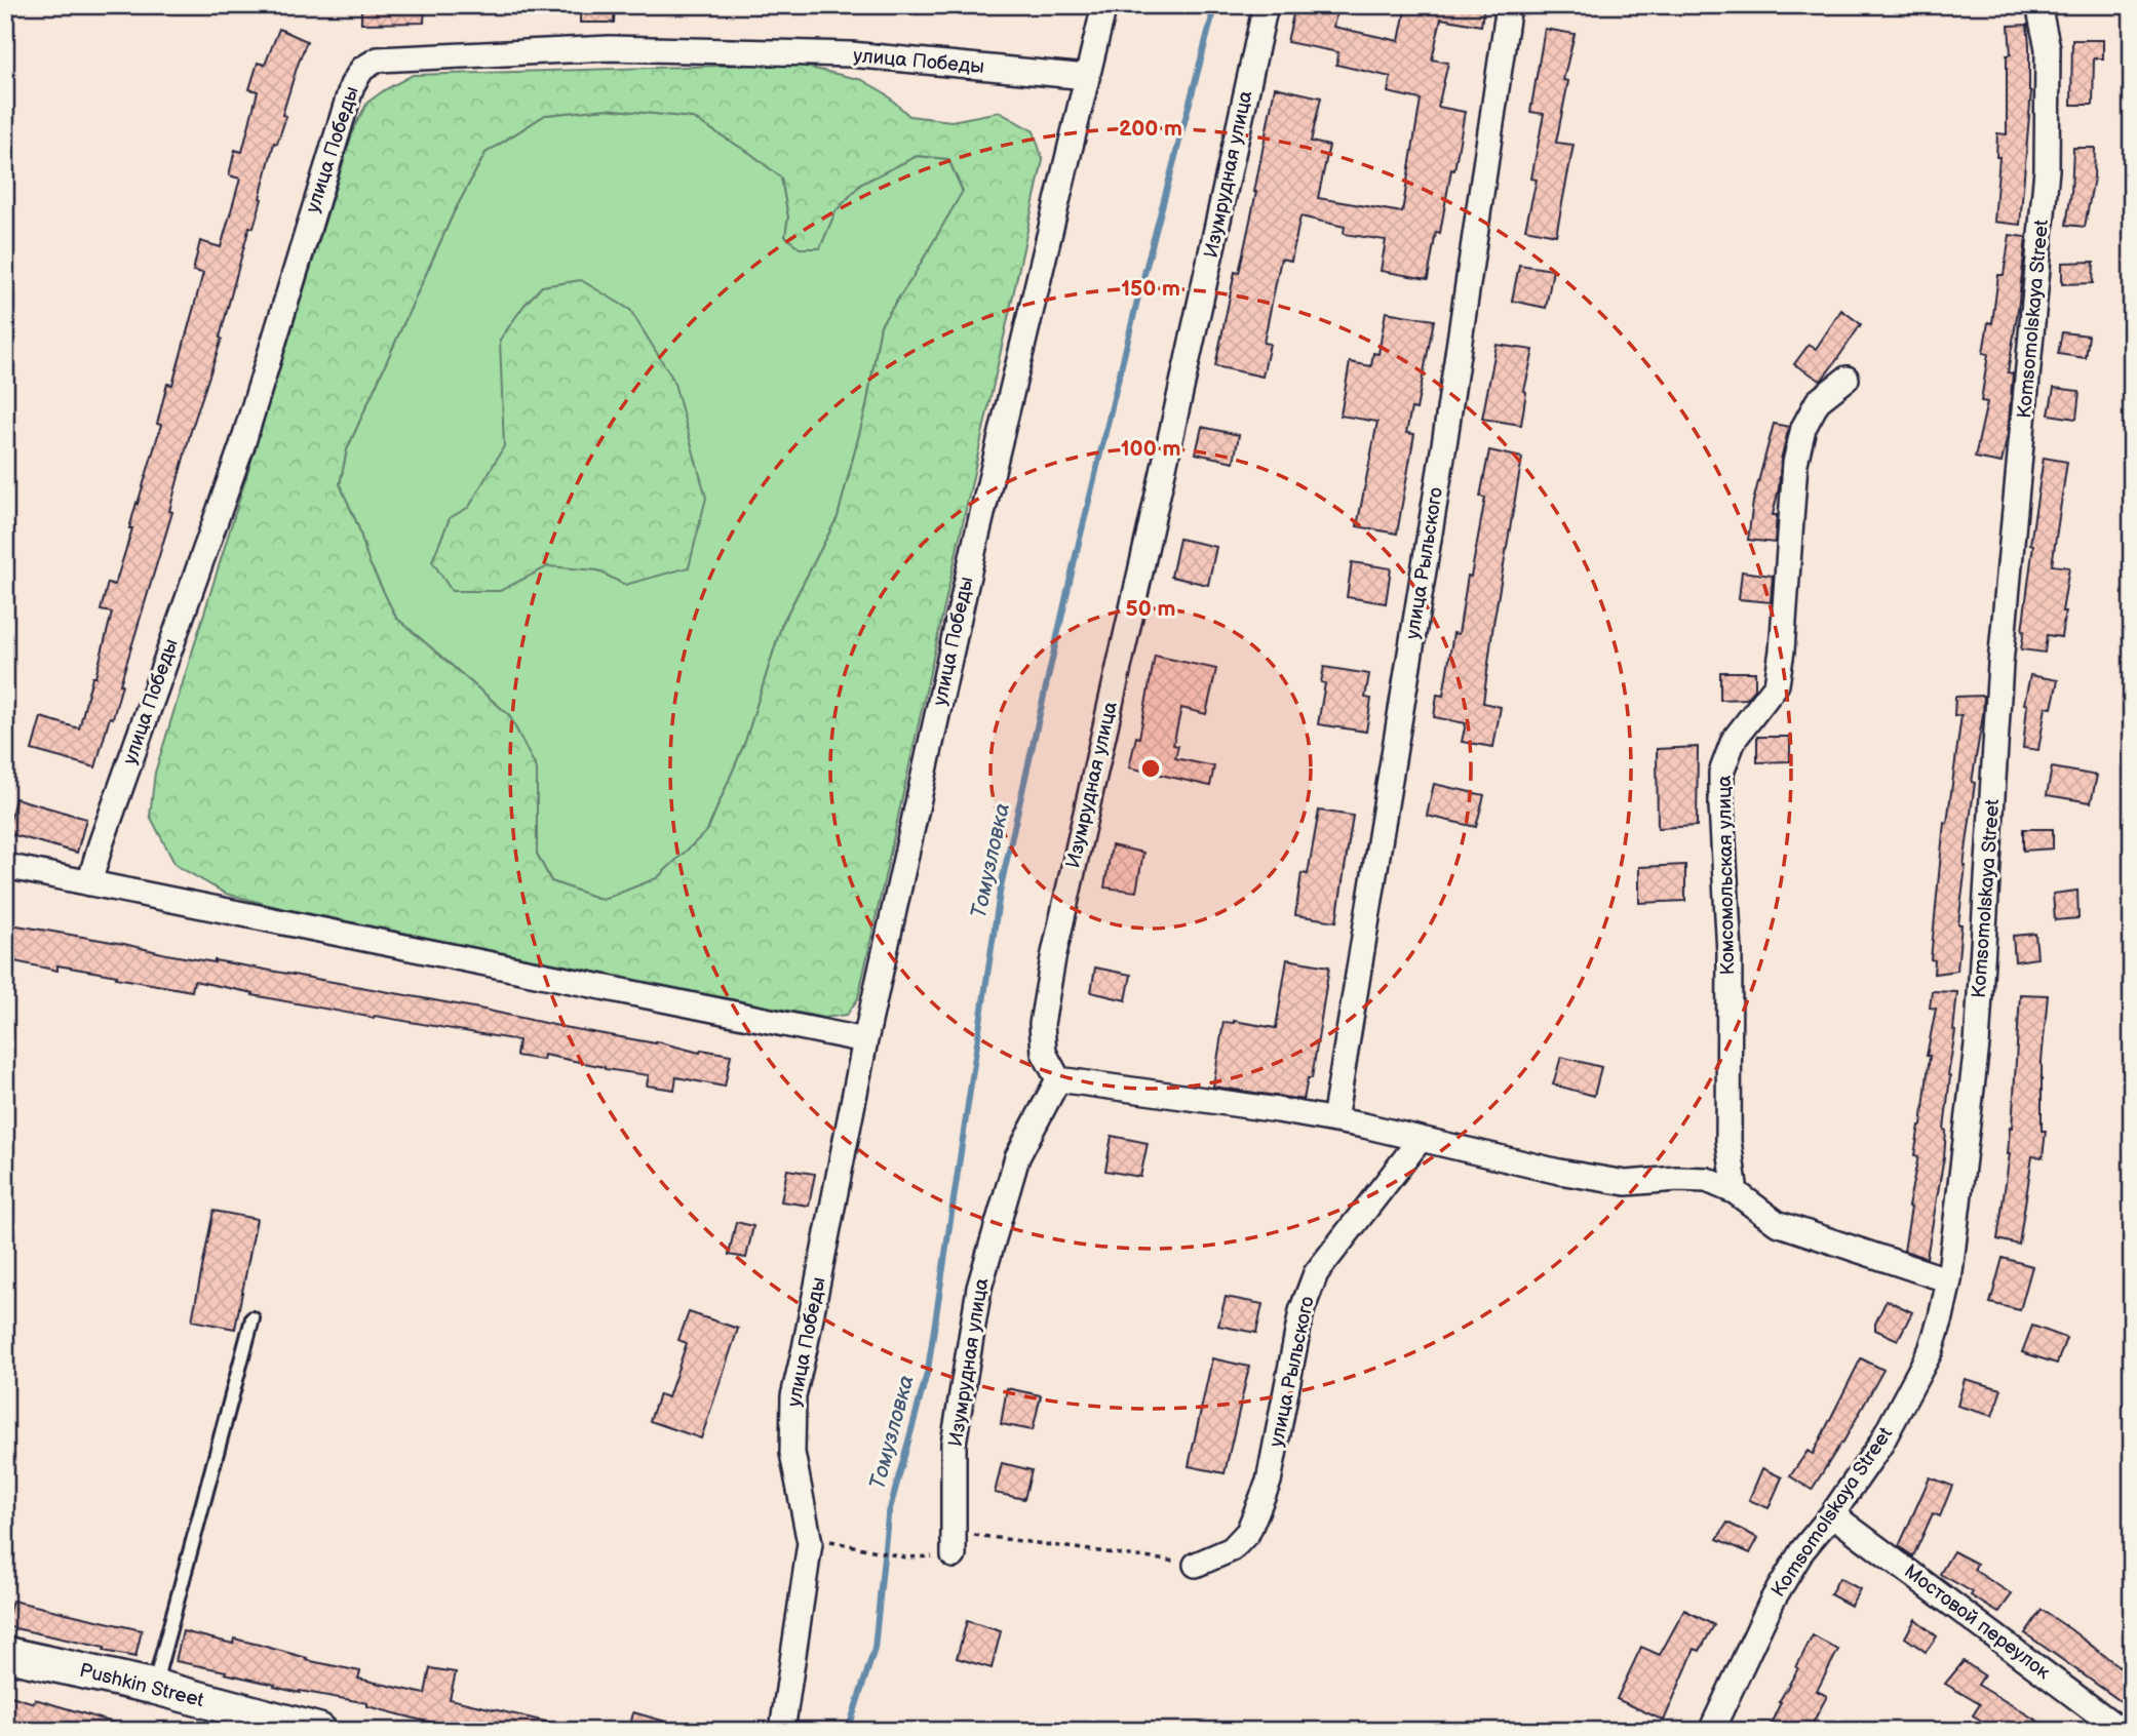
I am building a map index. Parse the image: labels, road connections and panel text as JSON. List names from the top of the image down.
{
  "streets": {
    "main road": ["Pushkin Street"],
    "street": [
      "улица Победы",
      "Изумрудная улица",
      "Komsomolskaya Street",
      "улица Рыльского",
      "Комсомольская улица",
      "Мостовой переулок"
    ]
  },
  "crossings": [
    ["Komsomolskaya Street", "Мостовой переулок"]
  ],
  "water": ["Томузловка"],
  "rings": [
    "200 m",
    "150 m",
    "100 m",
    "50 m"
  ]
}
